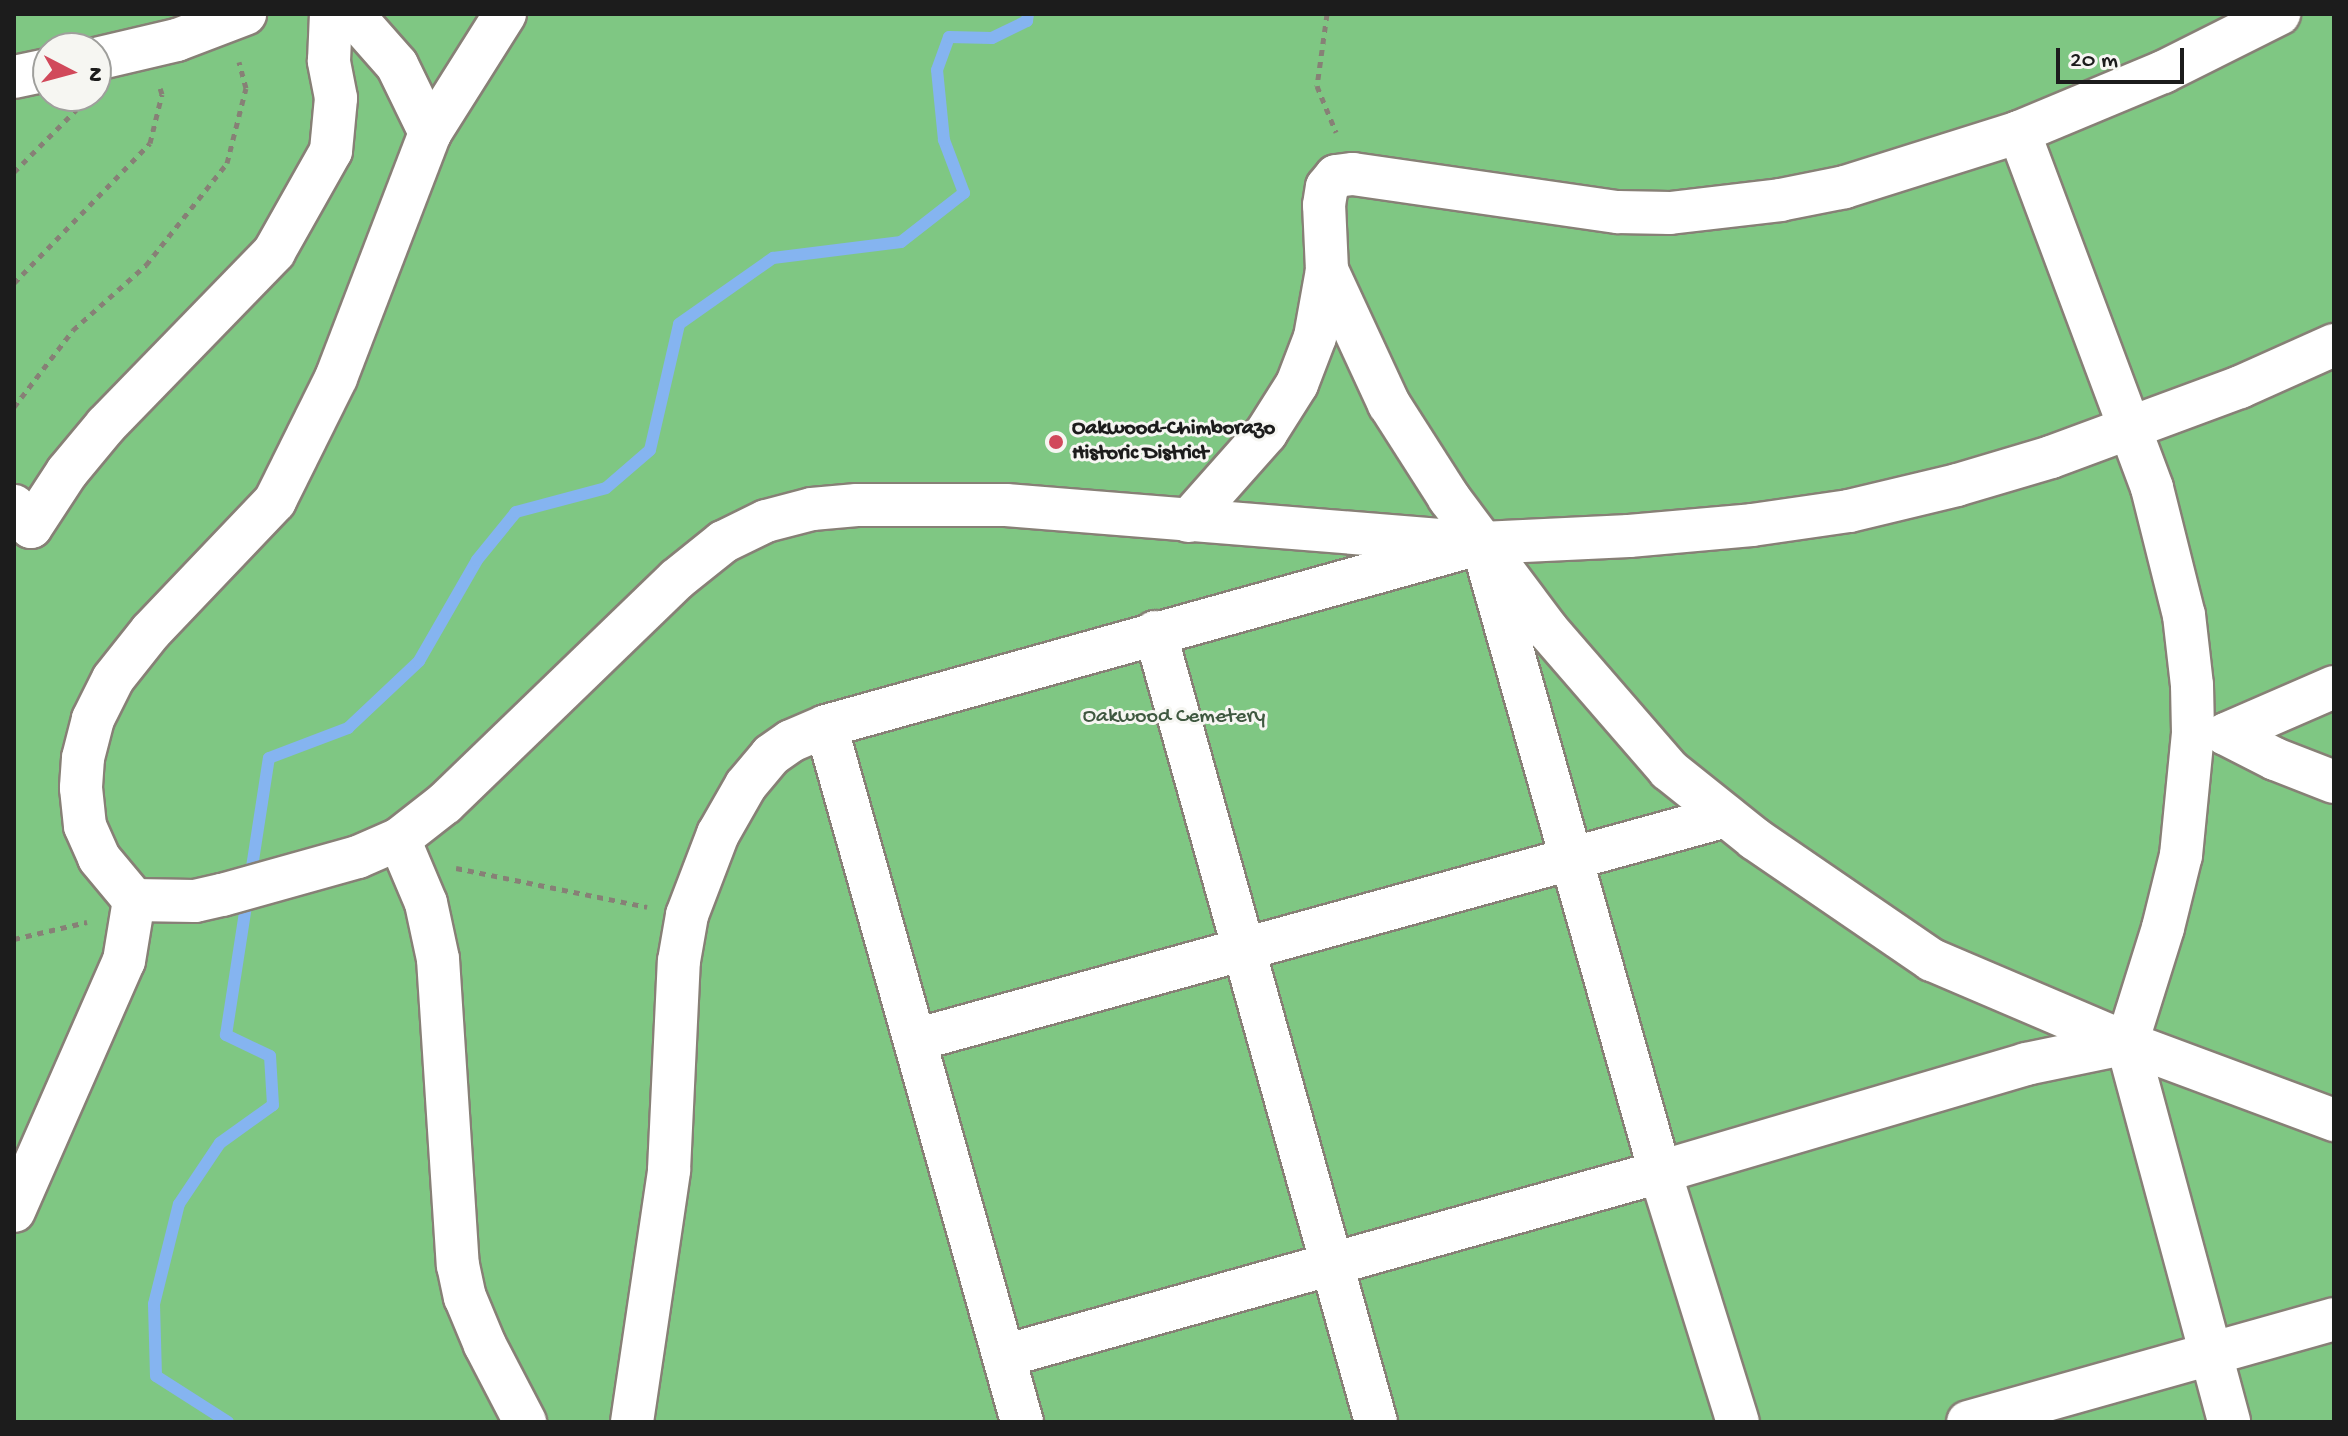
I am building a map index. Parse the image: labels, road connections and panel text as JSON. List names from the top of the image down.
{
  "parks": ["Oakwood Cemetery"],
  "places": ["Oakwood-Chimborazo Historic District"],
  "scale_bar": "20 m",
  "north": "right"
}
